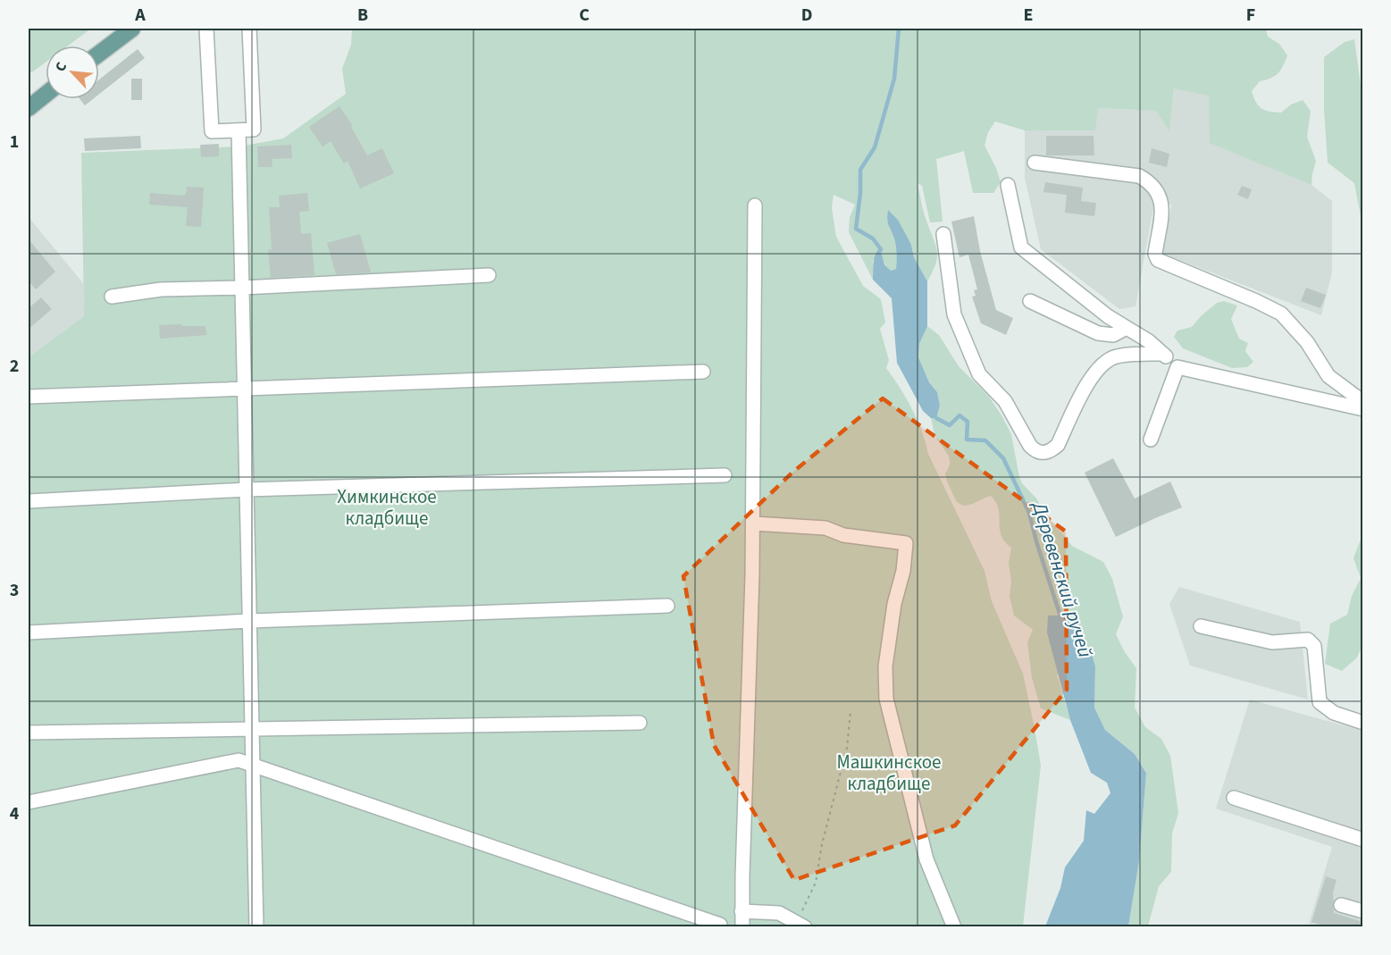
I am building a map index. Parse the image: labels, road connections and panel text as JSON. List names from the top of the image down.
{
  "water": ["Деревенский ручей"],
  "parks": ["Химкинское кладбище", "Машкинское кладбище"],
  "north": "top left",
  "grid": {
    "columns": [
      "A",
      "B",
      "C",
      "D",
      "E",
      "F"
    ],
    "rows": [
      "1",
      "2",
      "3",
      "4"
    ]
  }
}
